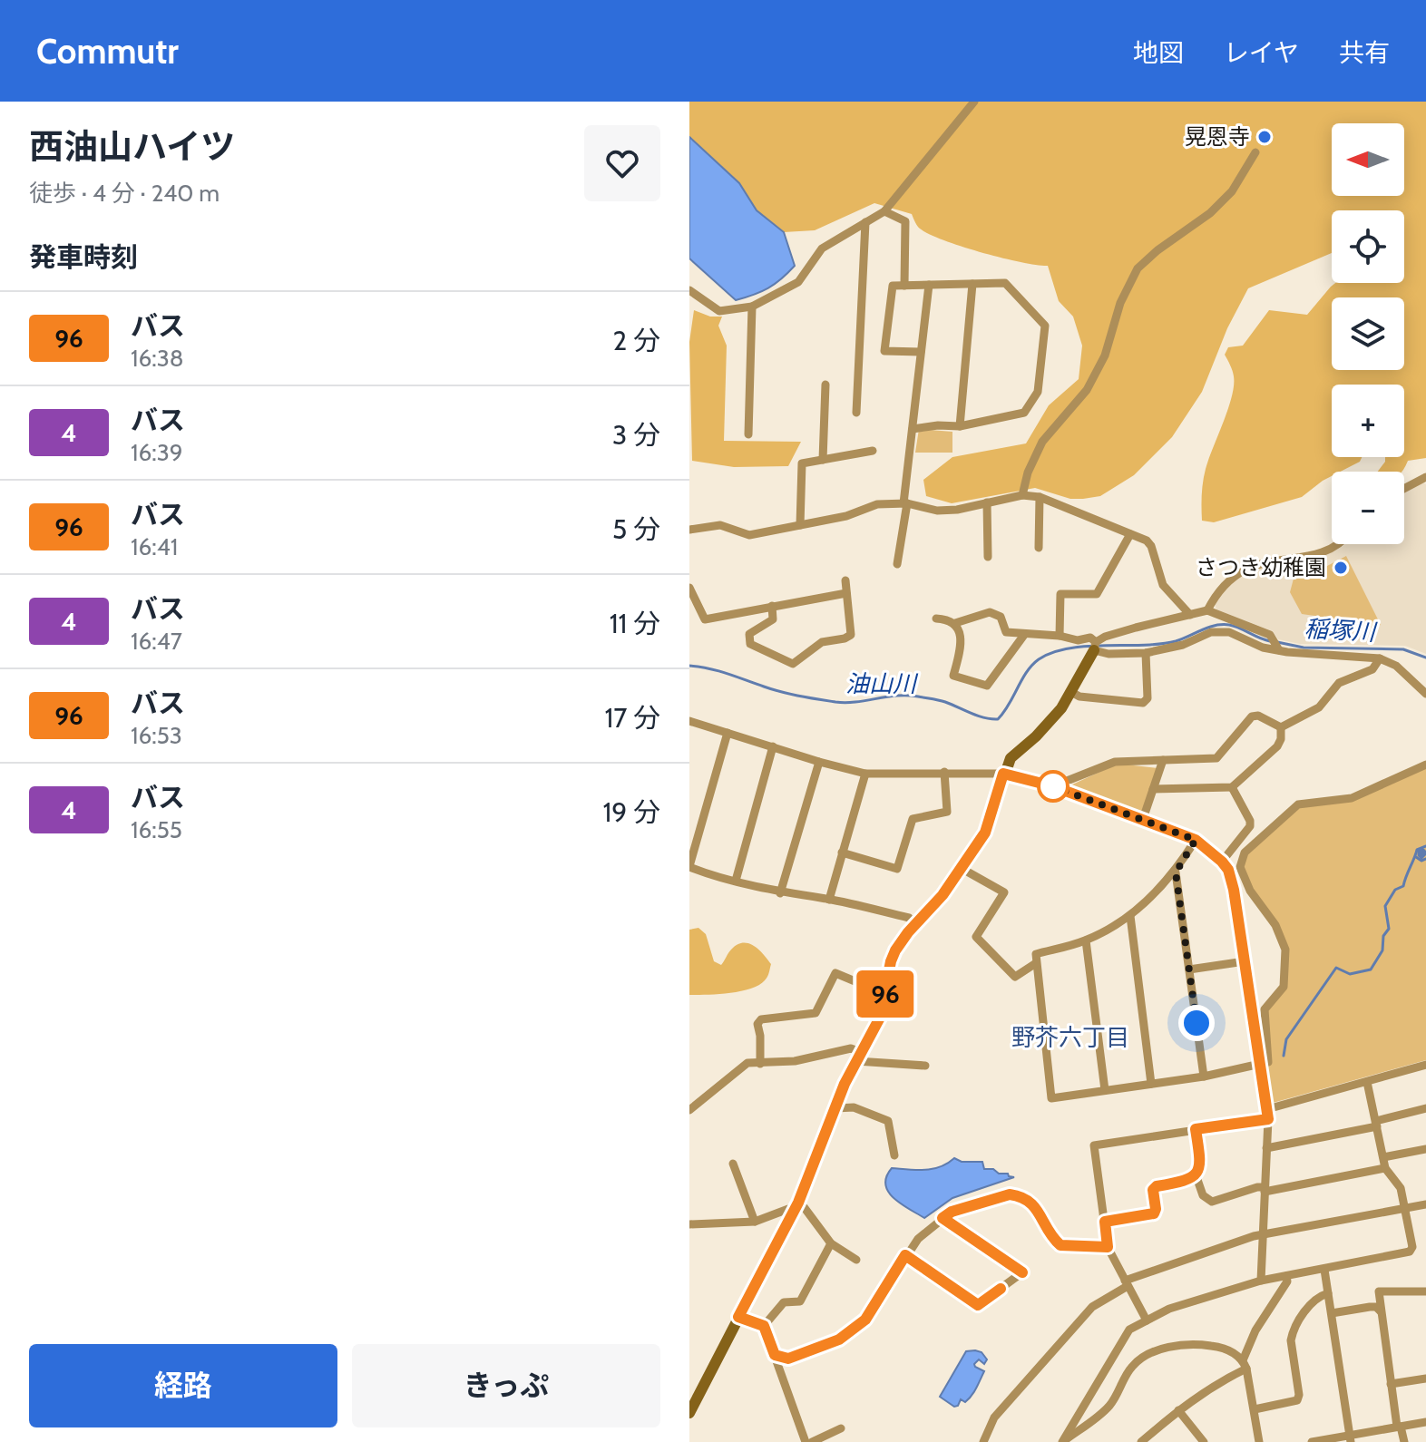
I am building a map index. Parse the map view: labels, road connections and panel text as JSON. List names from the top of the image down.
{
  "districts": ["野芥六丁目"],
  "water": ["稲塚川", "油山川"],
  "places": ["晃恩寺", "さつき幼稚園"],
  "lines": ["bus line 96"],
  "north": "left",
  "page": {
    "header": "Commutr",
    "nav": ["地図", "レイヤ", "共有"],
    "heading": [
      ["西油山ハイツ", "徒歩 · 4 分 · 240 m"],
      "発車時刻"
    ],
    "on_map": "96",
    "map_buttons": ["+", "−"],
    "list": [
      {
        "mark": "96",
        "name": "バス",
        "note": "16:38",
        "value": "2 分"
      },
      {
        "mark": "4",
        "name": "バス",
        "note": "16:39",
        "value": "3 分"
      },
      {
        "mark": "96",
        "name": "バス",
        "note": "16:41",
        "value": "5 分"
      },
      {
        "mark": "4",
        "name": "バス",
        "note": "16:47",
        "value": "11 分"
      },
      {
        "mark": "96",
        "name": "バス",
        "note": "16:53",
        "value": "17 分"
      },
      {
        "mark": "4",
        "name": "バス",
        "note": "16:55",
        "value": "19 分"
      }
    ],
    "buttons": ["経路", "きっぷ"]
  }
}
